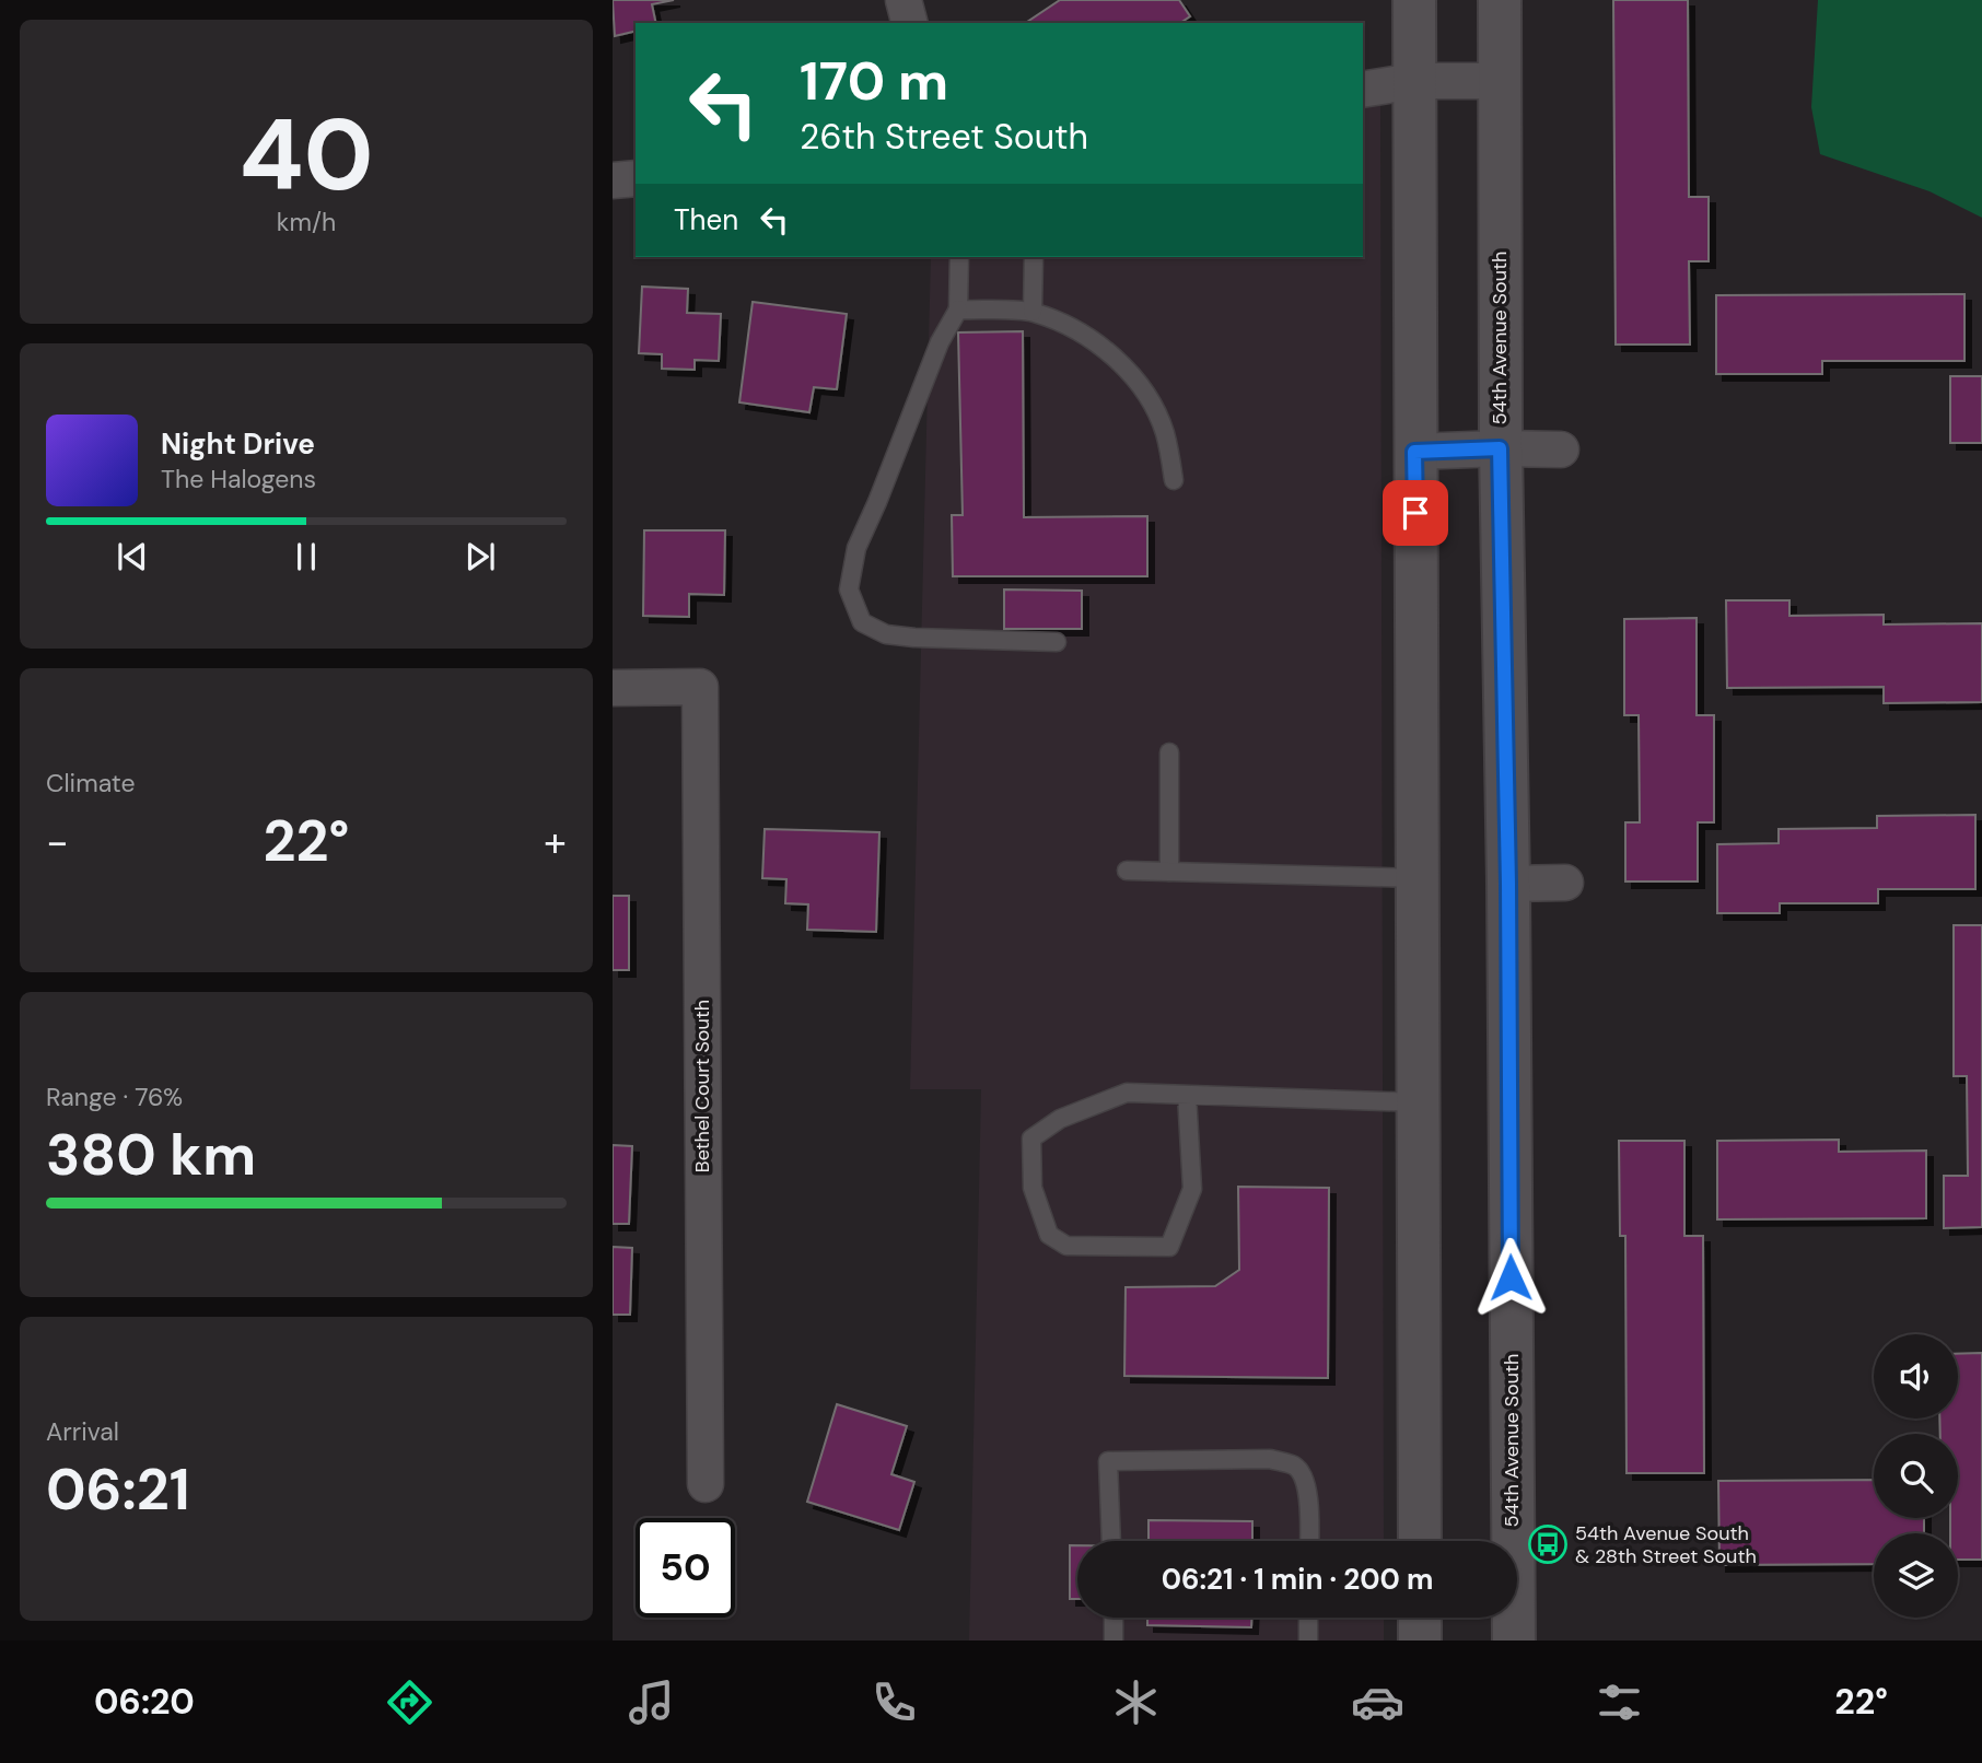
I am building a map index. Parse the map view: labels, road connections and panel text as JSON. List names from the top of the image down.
{
  "streets": {
    "main road": ["54th Avenue South"],
    "street": ["Bethel Court South"]
  },
  "places": {
    "bus stop": ["54th Avenue South & 28th Street South"]
  },
  "page": {
    "tile": [
      ["40", "km/h"],
      "Climate",
      ["Range · 76%", "380 km"],
      ["Arrival", "06:21"]
    ],
    "turn": ["170 m", "26th Street South"],
    "then": "Then",
    "song": ["Night Drive", "The Halogens"],
    "heat": ["−", "22°", "+"],
    "limit": "50",
    "trip": "06:21 · 1 min · 200 m",
    "tabs": ["06:20", "22°"]
  }
}
